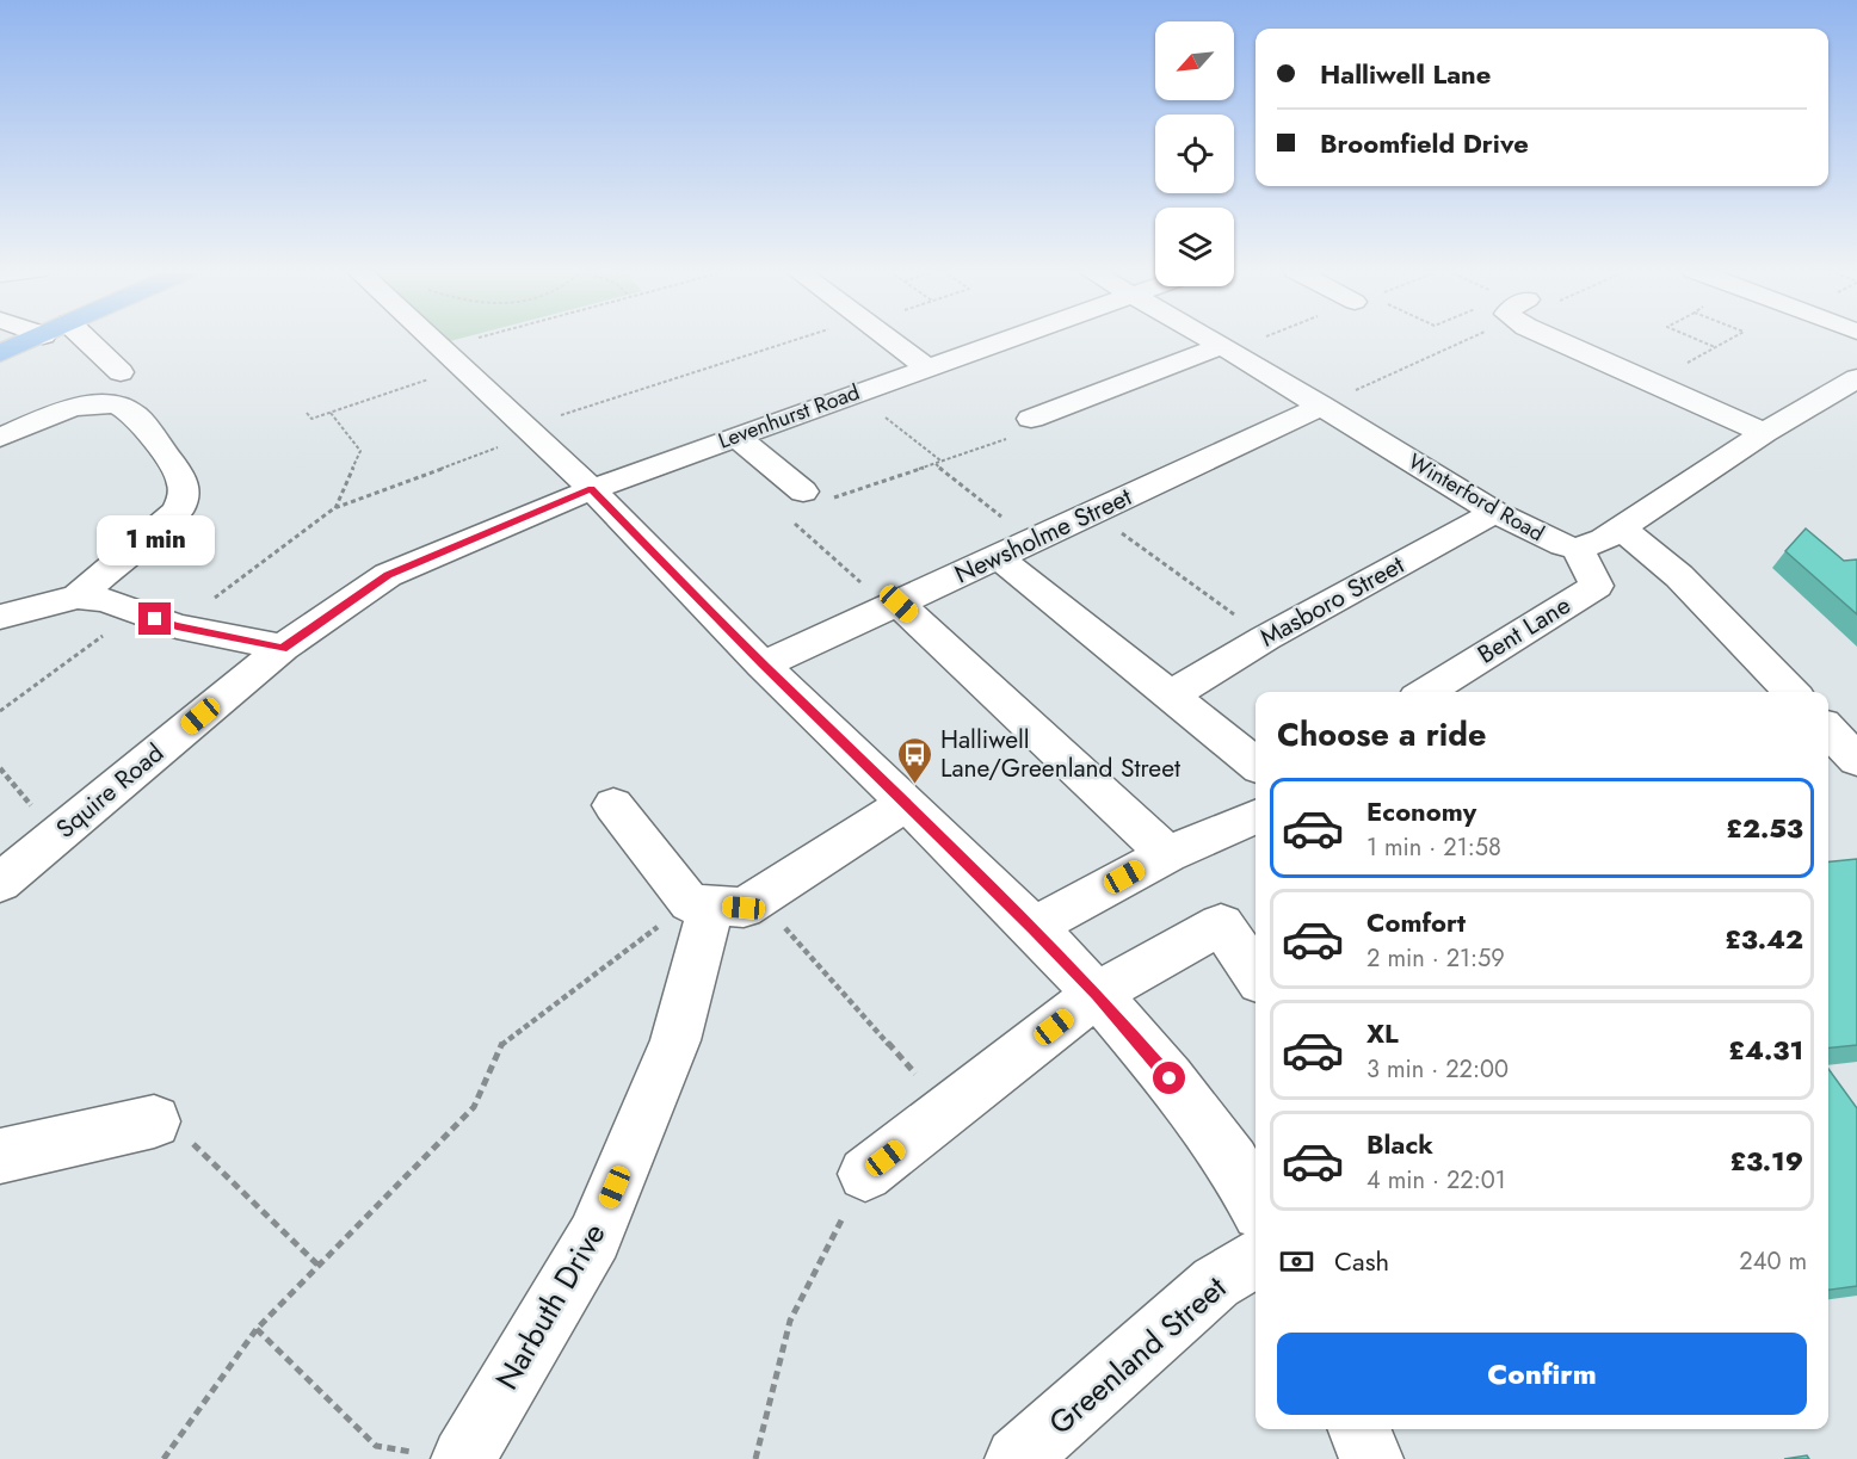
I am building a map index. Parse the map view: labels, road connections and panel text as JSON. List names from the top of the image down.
{
  "streets": {
    "street": [
      "Levenhurst Road",
      "Winterford Road",
      "Newsholme Street",
      "Masboro Street",
      "Bent Lane",
      "Squire Road",
      "Narbuth Drive",
      "Greenland Street"
    ]
  },
  "crossings": [
    ["Levenhurst Road", "Squire Road"],
    ["Winterford Road", "Newsholme Street"],
    ["Winterford Road", "Masboro Street"],
    ["Winterford Road", "Bent Lane"]
  ],
  "places": {
    "bus stop": ["Halliwell Lane/Greenland Street"]
  },
  "north": "bottom left",
  "page": {
    "banner": ["Halliwell Lane", "Broomfield Drive"],
    "bubble": "1 min",
    "heading": "Choose a ride",
    "list": [
      {
        "name": "Economy",
        "note": "1 min · 21:58",
        "value": "£2.53"
      },
      {
        "name": "Comfort",
        "note": "2 min · 21:59",
        "value": "£3.42"
      },
      {
        "name": "XL",
        "note": "3 min · 22:00",
        "value": "£4.31"
      },
      {
        "name": "Black",
        "note": "4 min · 22:01",
        "value": "£3.19"
      }
    ],
    "pay": ["Cash", "240 m"],
    "buttons": "Confirm"
  }
}
